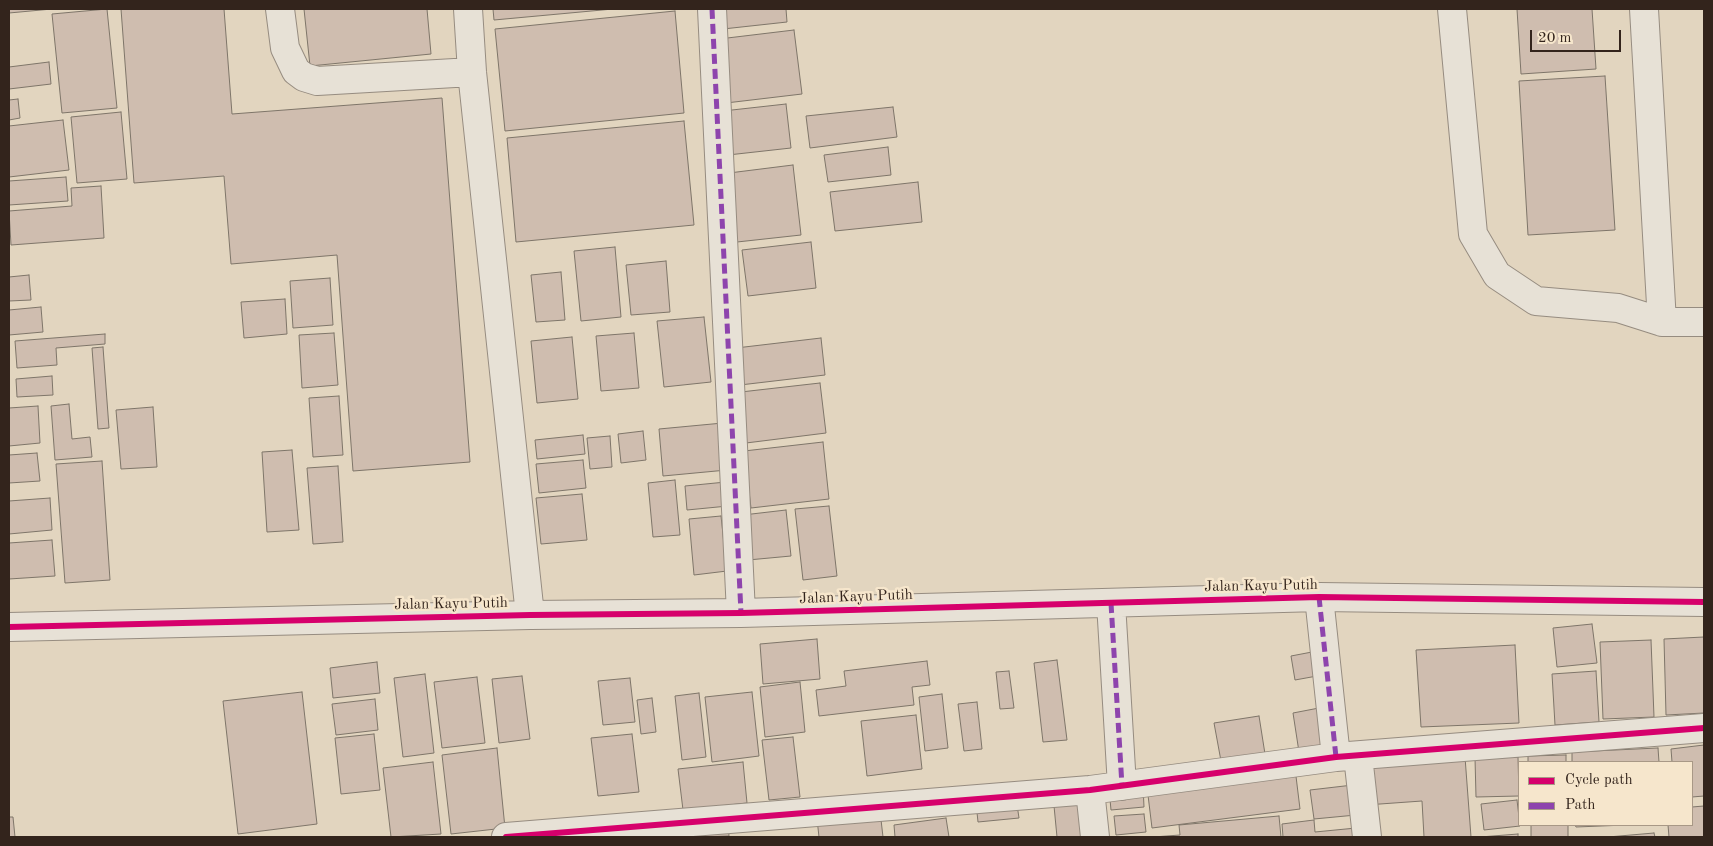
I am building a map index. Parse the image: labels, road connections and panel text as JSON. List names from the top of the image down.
{
  "streets": {
    "street": ["Jalan Kayu Putih"]
  },
  "legend": ["Cycle path", "Path"],
  "scale_bar": "20 m"
}
